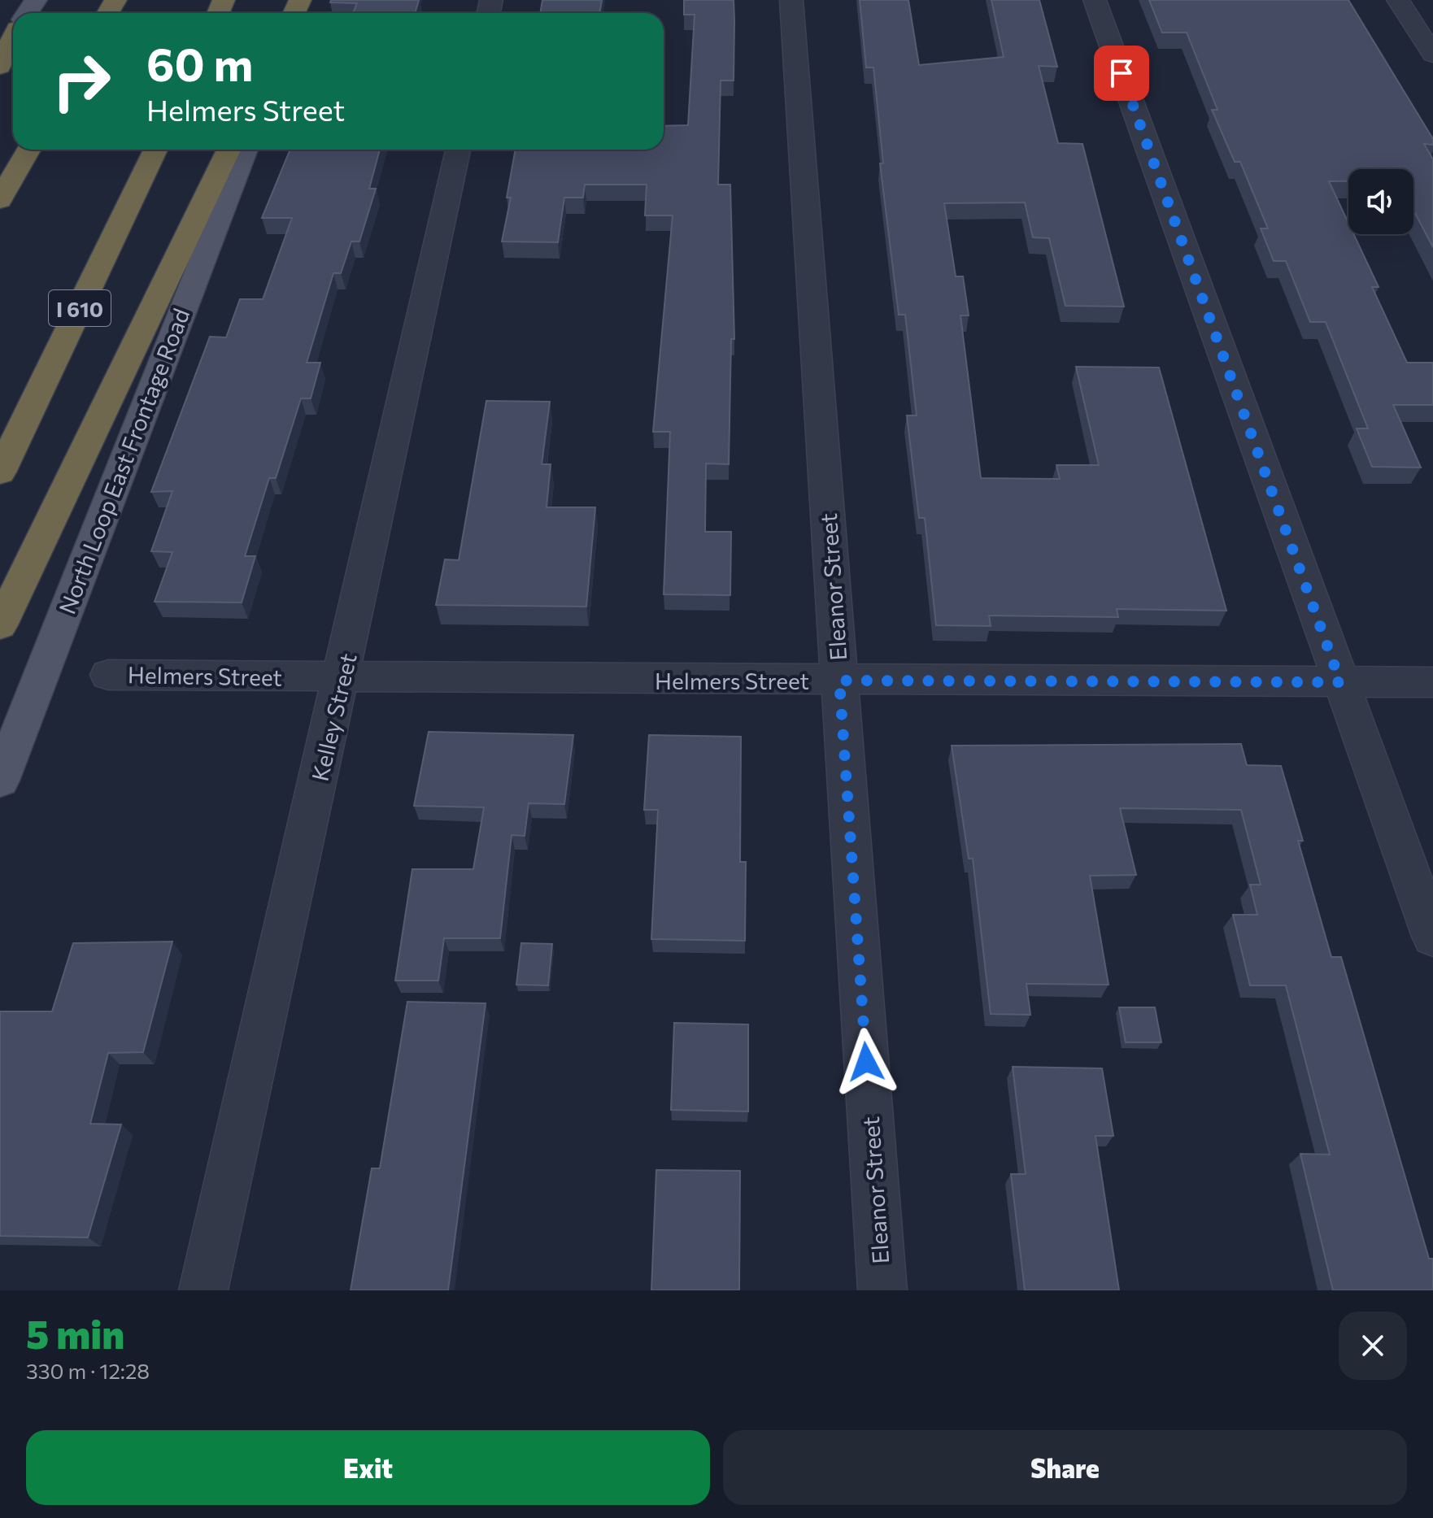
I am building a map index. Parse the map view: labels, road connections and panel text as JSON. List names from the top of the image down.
{
  "streets": {
    "highway": ["I 610"],
    "main road": ["North Loop East Frontage Road"],
    "street": ["Eleanor Street", "Helmers Street", "Kelley Street"]
  },
  "crossings": [
    ["Eleanor Street", "Helmers Street"],
    ["Helmers Street", "Kelley Street"]
  ],
  "page": {
    "turn": ["60 m", "Helmers Street"],
    "heading": ["5 min", "330 m · 12:28"],
    "buttons": ["Exit", "Share"]
  }
}
